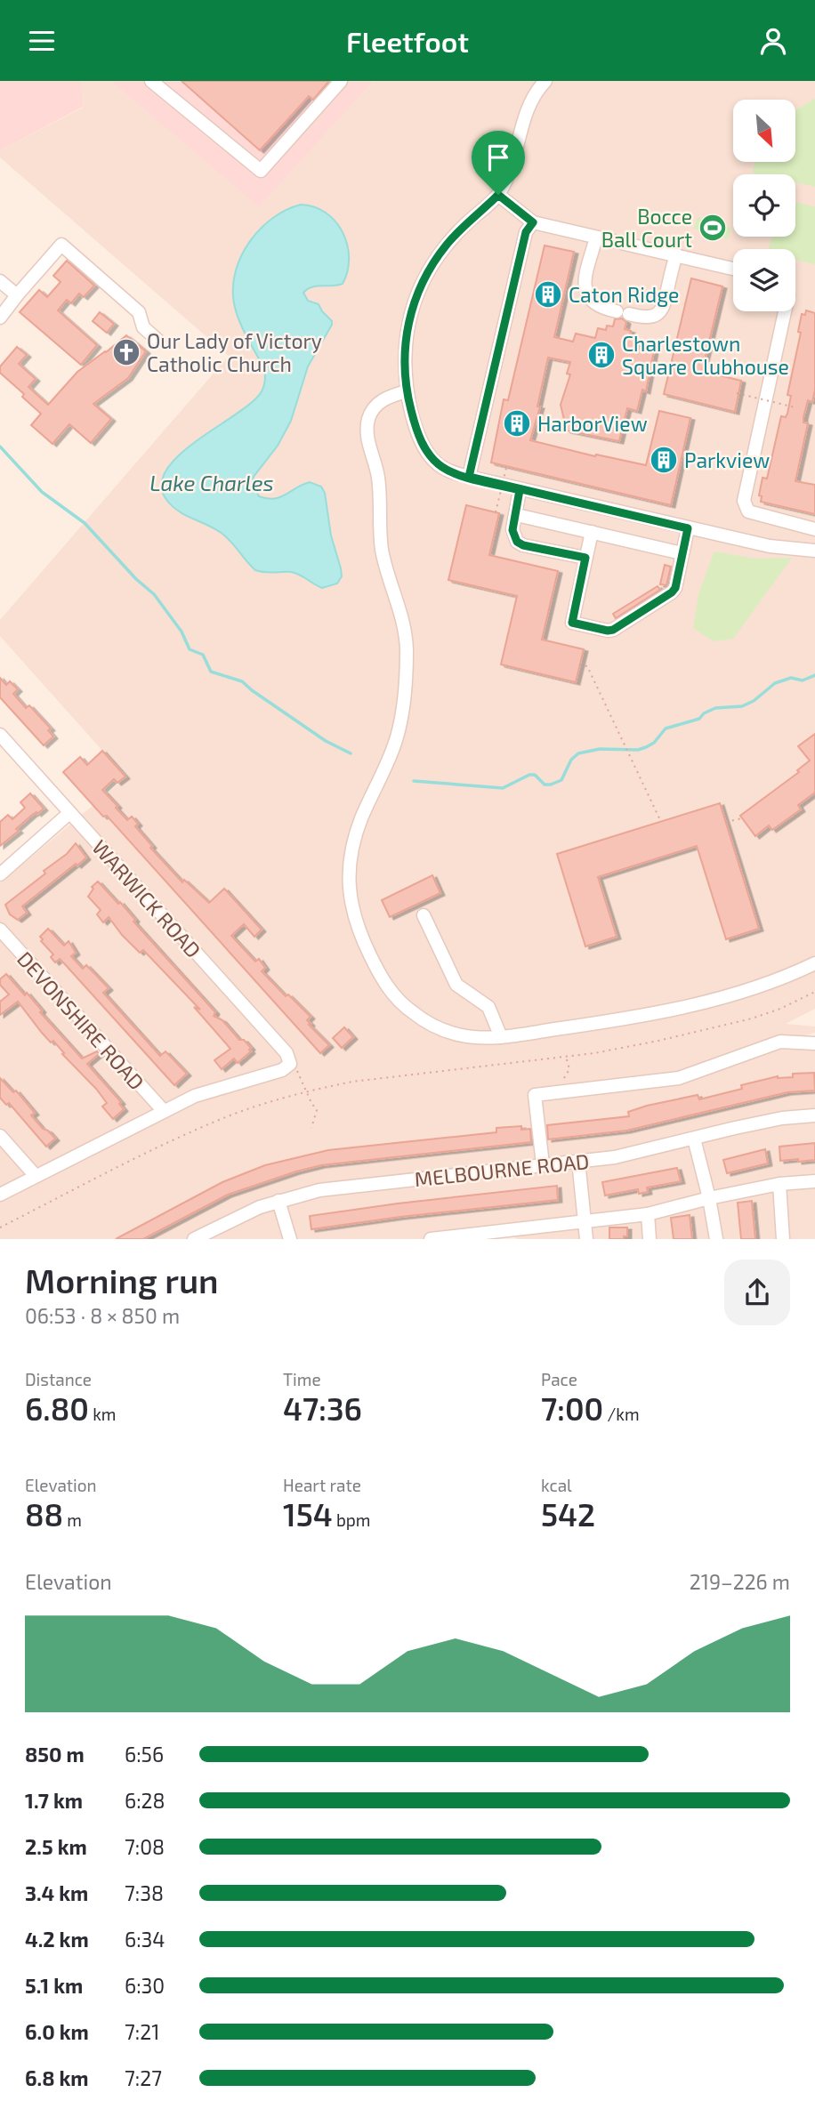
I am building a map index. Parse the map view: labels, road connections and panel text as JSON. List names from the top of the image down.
{
  "streets": {
    "street": ["WARWICK ROAD", "DEVONSHIRE ROAD", "MELBOURNE ROAD"]
  },
  "water": ["Lake Charles"],
  "places": {
    "sports": ["Bocce Ball Court"],
    "building": [
      "Caton Ridge",
      "Charlestown Square Clubhouse",
      "HarborView",
      "Parkview"
    ],
    "church": ["Our Lady of Victory Catholic Church"]
  },
  "north": "bottom right",
  "page": {
    "header": "Fleetfoot",
    "heading": ["Morning run", "06:53 · 8 × 850 m"],
    "stats": [
      ["Distance", "6.80 km"],
      ["Time", "47:36"],
      ["Pace", "7:00 /km"],
      ["Elevation", "88 m"],
      ["Heart rate", "154 bpm"],
      ["kcal", "542"]
    ],
    "chart": ["Elevation", "219–226 m"],
    "list": [
      {
        "name": "850 m",
        "note": "6:56"
      },
      {
        "name": "1.7 km",
        "note": "6:28"
      },
      {
        "name": "2.5 km",
        "note": "7:08"
      },
      {
        "name": "3.4 km",
        "note": "7:38"
      },
      {
        "name": "4.2 km",
        "note": "6:34"
      },
      {
        "name": "5.1 km",
        "note": "6:30"
      },
      {
        "name": "6.0 km",
        "note": "7:21"
      },
      {
        "name": "6.8 km",
        "note": "7:27"
      }
    ]
  }
}
